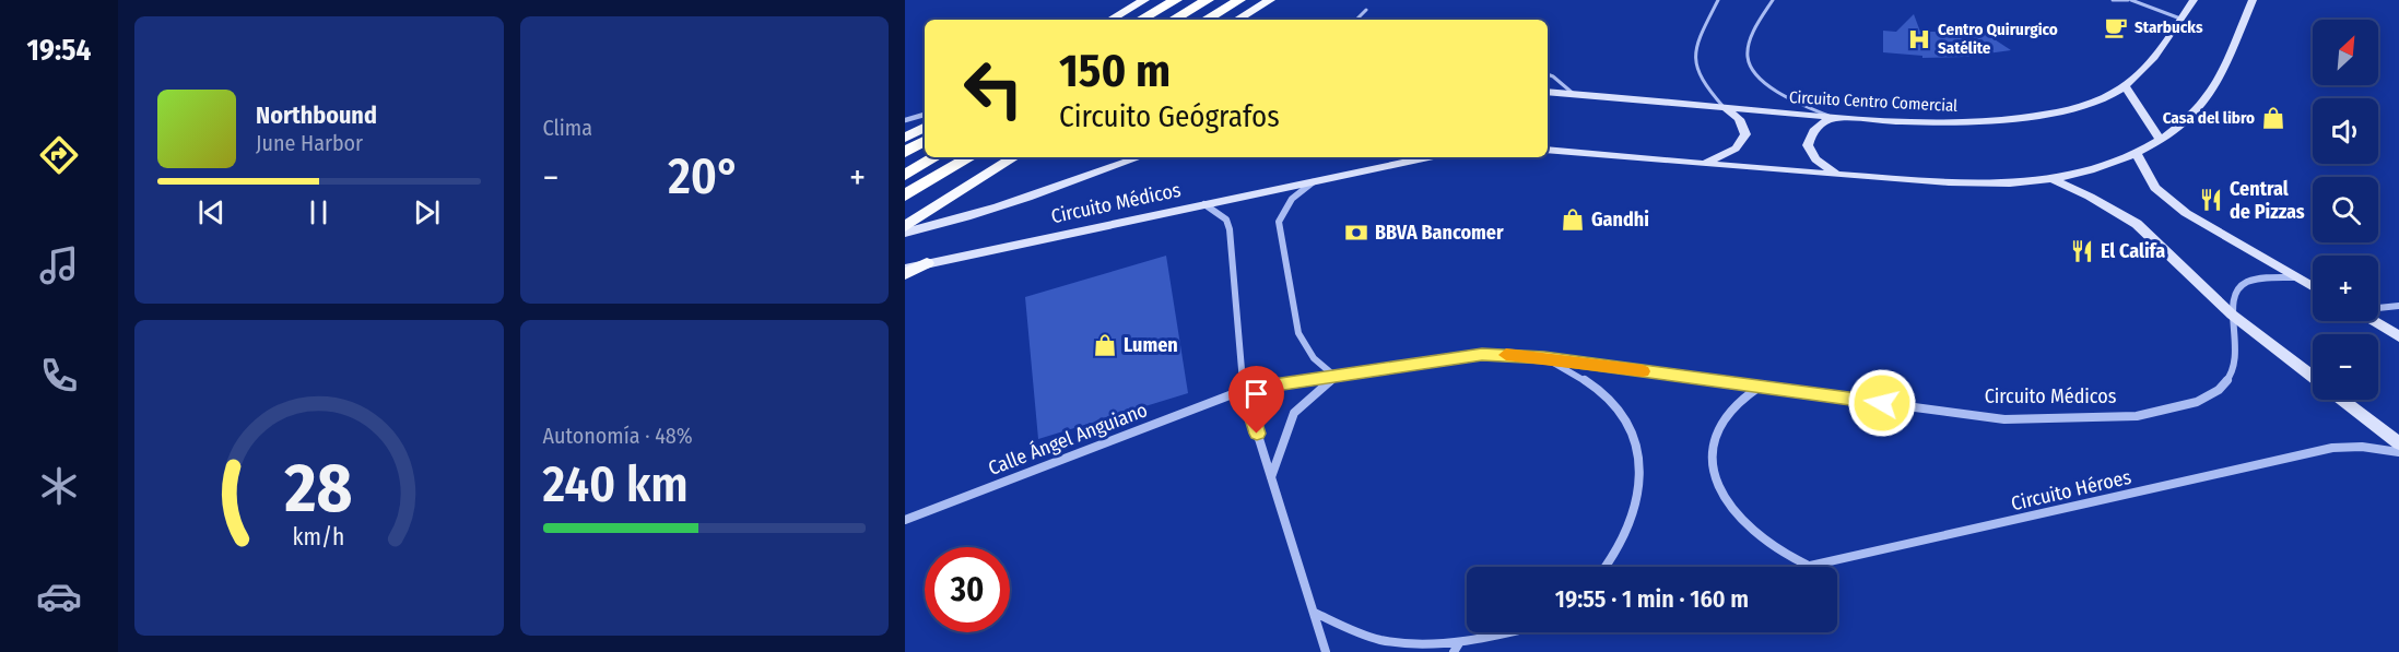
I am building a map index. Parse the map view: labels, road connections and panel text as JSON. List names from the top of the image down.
{
  "streets": {
    "main road": ["Circuito Centro Comercial", "Circuito Médicos"],
    "street": ["Calle Ángel Anguiano", "Circuito Héroes"]
  },
  "crossings": [
    ["Circuito Médicos", "Calle Ángel Anguiano"]
  ],
  "places": {
    "cafe": ["Starbucks"],
    "hospital": ["Centro Quirurgico Satélite"],
    "shop": ["Casa del libro", "Gandhi", "Lumen"],
    "restaurant": ["Central de Pizzas", "El Califa"],
    "bank": ["BBVA Bancomer"]
  },
  "north": "top right",
  "page": {
    "tabs": "19:54",
    "tile": [
      "Clima",
      ["Autonomía · 48%", "240 km"]
    ],
    "map_buttons": ["+", "−"],
    "turn": ["150 m", "Circuito Geógrafos"],
    "song": ["Northbound", "June Harbor"],
    "heat": ["−", "20°", "+"],
    "limit": "30",
    "trip": "19:55 · 1 min · 160 m",
    "gauge": ["28", "km/h"]
  }
}
